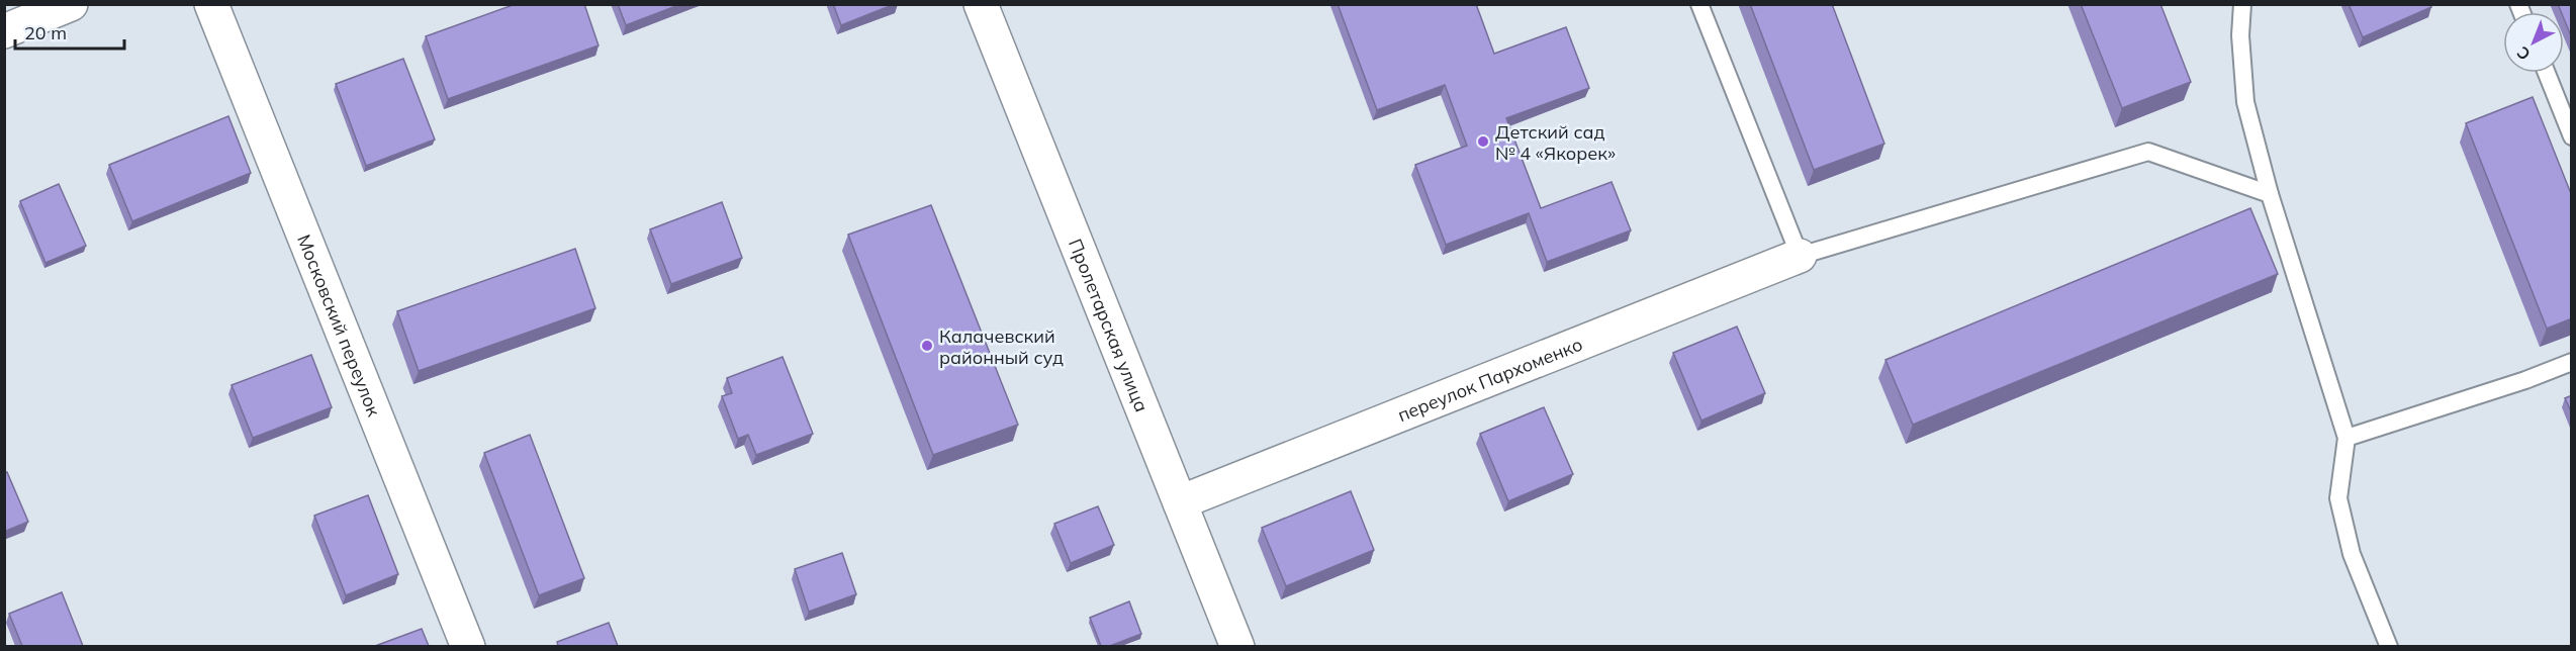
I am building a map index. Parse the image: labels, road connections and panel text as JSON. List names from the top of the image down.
{
  "streets": {
    "street": ["Московский переулок", "Пролетарская улица", "переулок Пархоменко"]
  },
  "crossings": [
    ["Пролетарская улица", "переулок Пархоменко"]
  ],
  "places": ["Детский сад № 4 «Якорек»", "Калачевский районный суд"],
  "scale_bar": "20 m",
  "north": "bottom left"
}
